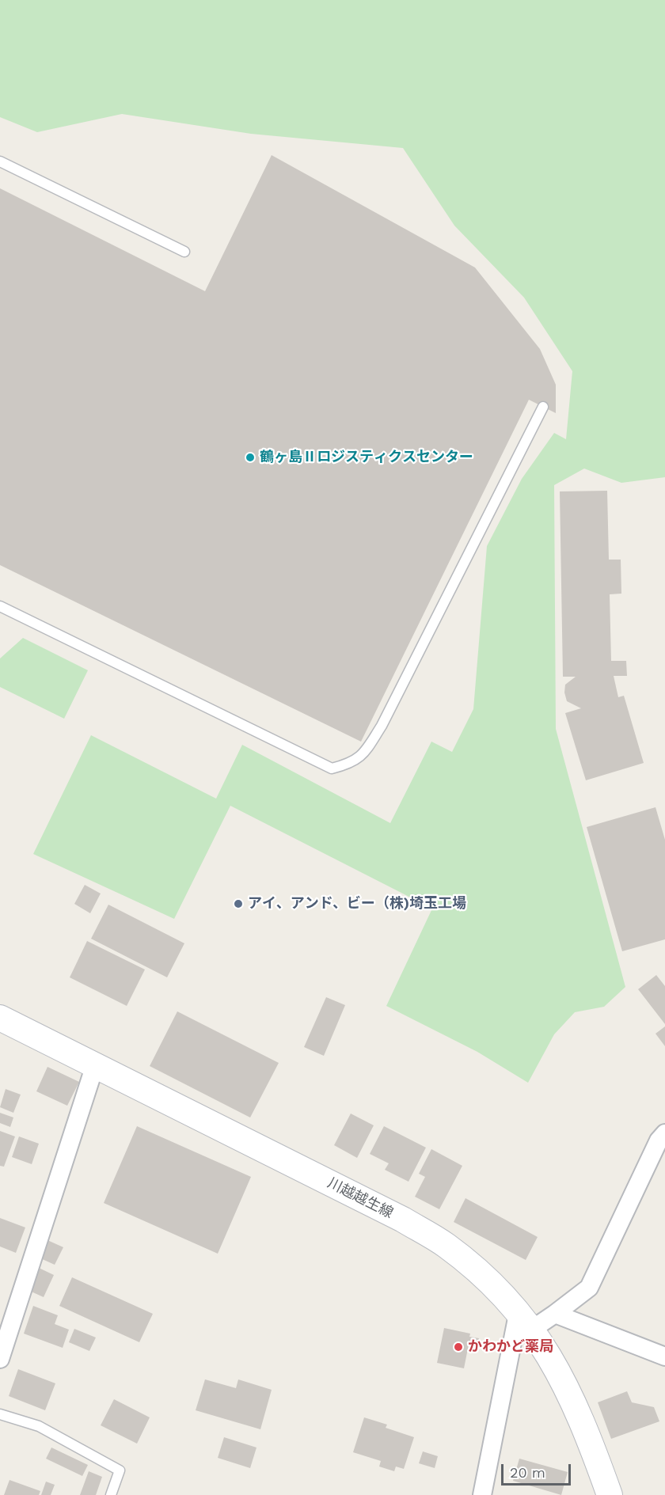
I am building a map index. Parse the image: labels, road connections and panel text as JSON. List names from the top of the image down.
{
  "streets": {
    "main road": ["川越越生線"]
  },
  "places": ["鶴ヶ島Ⅱロジスティクスセンター", "アイ、アンド、ビー（株)埼玉工場", "かわかど薬局"],
  "scale_bar": "20 m"
}
